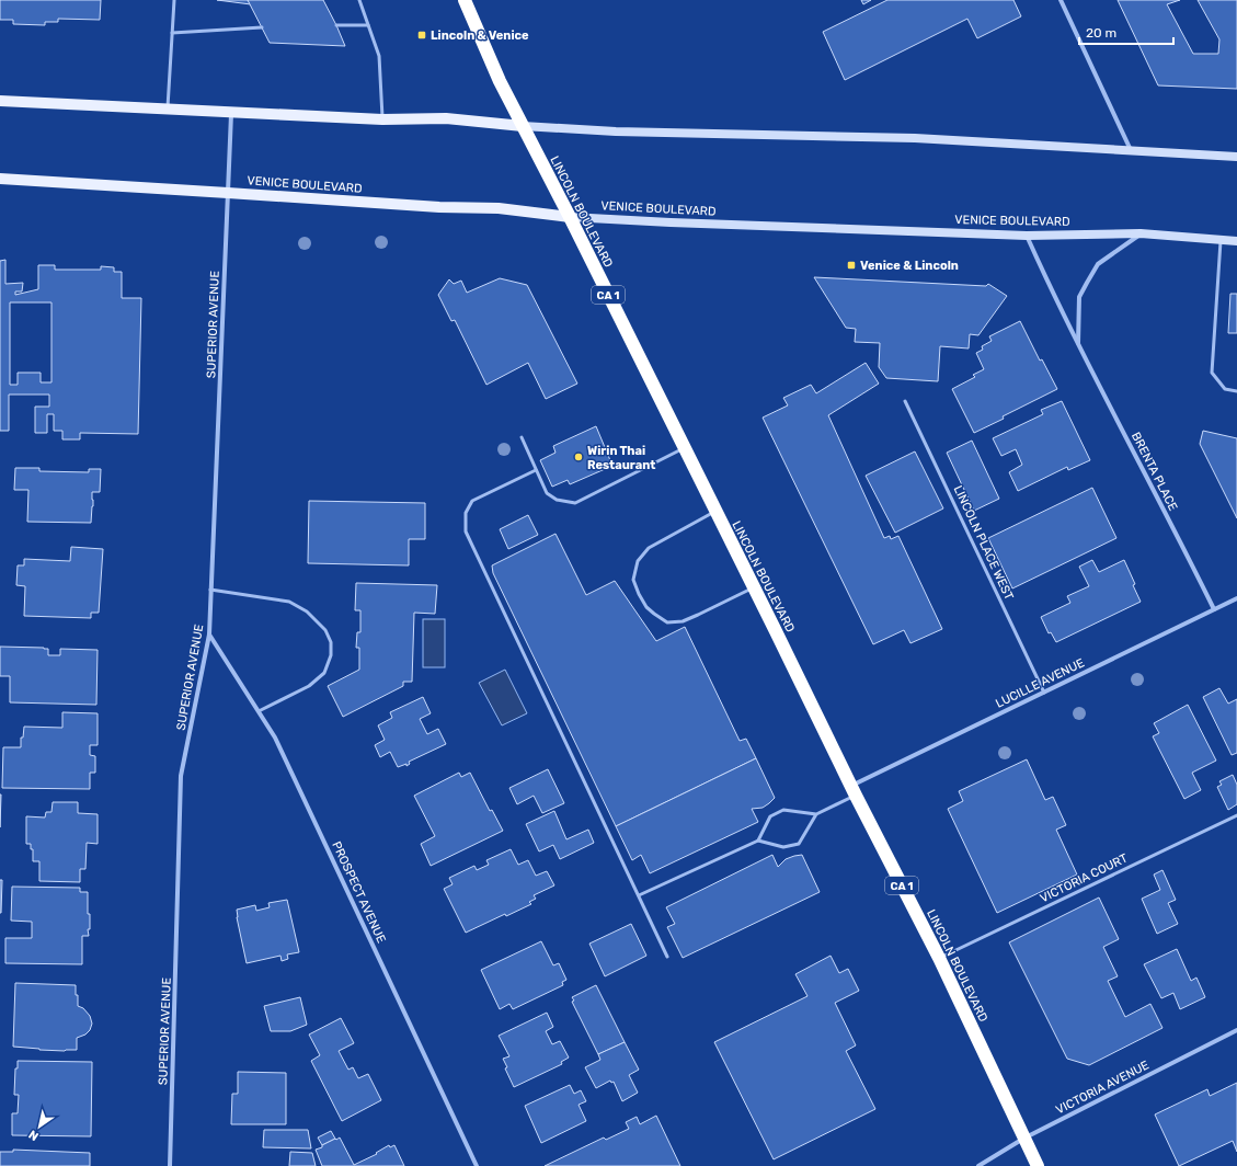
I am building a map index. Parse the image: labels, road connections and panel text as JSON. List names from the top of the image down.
{
  "streets": {
    "highway": ["LINCOLN BOULEVARD", "CA 1"],
    "main road": ["VENICE BOULEVARD"],
    "street": [
      "SUPERIOR AVENUE",
      "BRENTA PLACE",
      "LUCILLE AVENUE",
      "PROSPECT AVENUE",
      "VICTORIA AVENUE"
    ],
    "lane": ["LINCOLN PLACE WEST", "VICTORIA COURT"]
  },
  "crossings": [
    ["VENICE BOULEVARD", "LINCOLN BOULEVARD"],
    ["VENICE BOULEVARD", "SUPERIOR AVENUE"],
    ["VENICE BOULEVARD", "BRENTA PLACE"],
    ["LINCOLN BOULEVARD", "LUCILLE AVENUE"],
    ["LINCOLN BOULEVARD", "VICTORIA COURT"],
    ["LINCOLN BOULEVARD", "VICTORIA AVENUE"],
    ["SUPERIOR AVENUE", "PROSPECT AVENUE"],
    ["BRENTA PLACE", "LUCILLE AVENUE"],
    ["LINCOLN PLACE WEST", "LUCILLE AVENUE"]
  ],
  "places": {
    "transit": ["Lincoln & Venice", "Venice & Lincoln"],
    "other": ["Wirin Thai Restaurant"]
  },
  "scale_bar": "20 m",
  "north": "bottom left"
}
